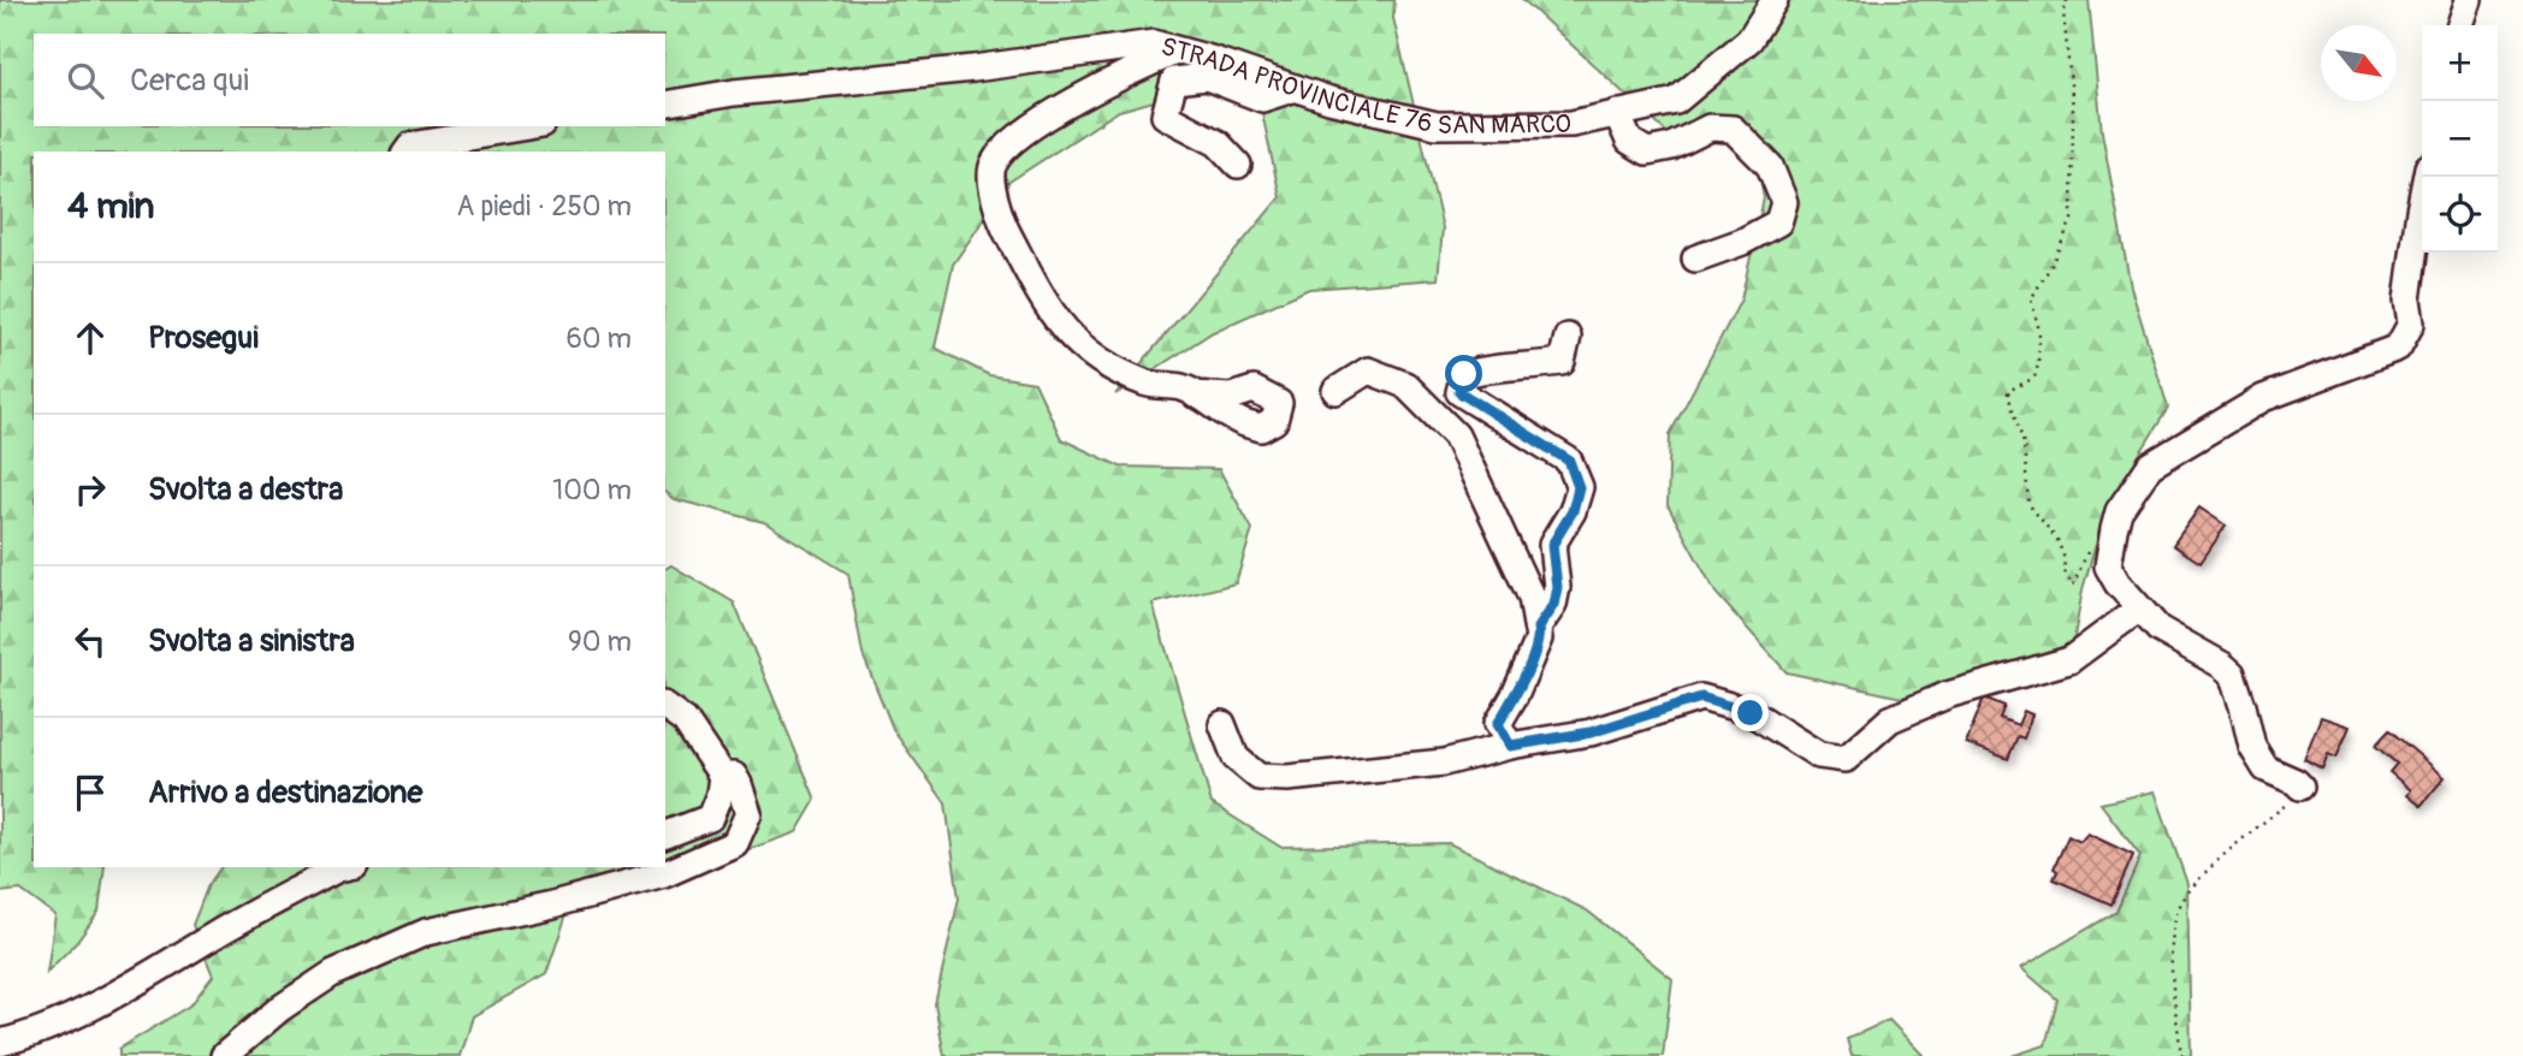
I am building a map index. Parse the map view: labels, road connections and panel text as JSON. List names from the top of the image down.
{
  "streets": {
    "street": ["STRADA PROVINCIALE 76 SAN MARCO"]
  },
  "north": "bottom right",
  "page": {
    "map_buttons": ["+", "−"],
    "search": "Cerca qui",
    "heading": ["4 min", "A piedi · 250 m"],
    "list": [
      ["Prosegui", "60 m"],
      ["Svolta a destra", "100 m"],
      ["Svolta a sinistra", "90 m"],
      "Arrivo a destinazione"
    ]
  }
}
